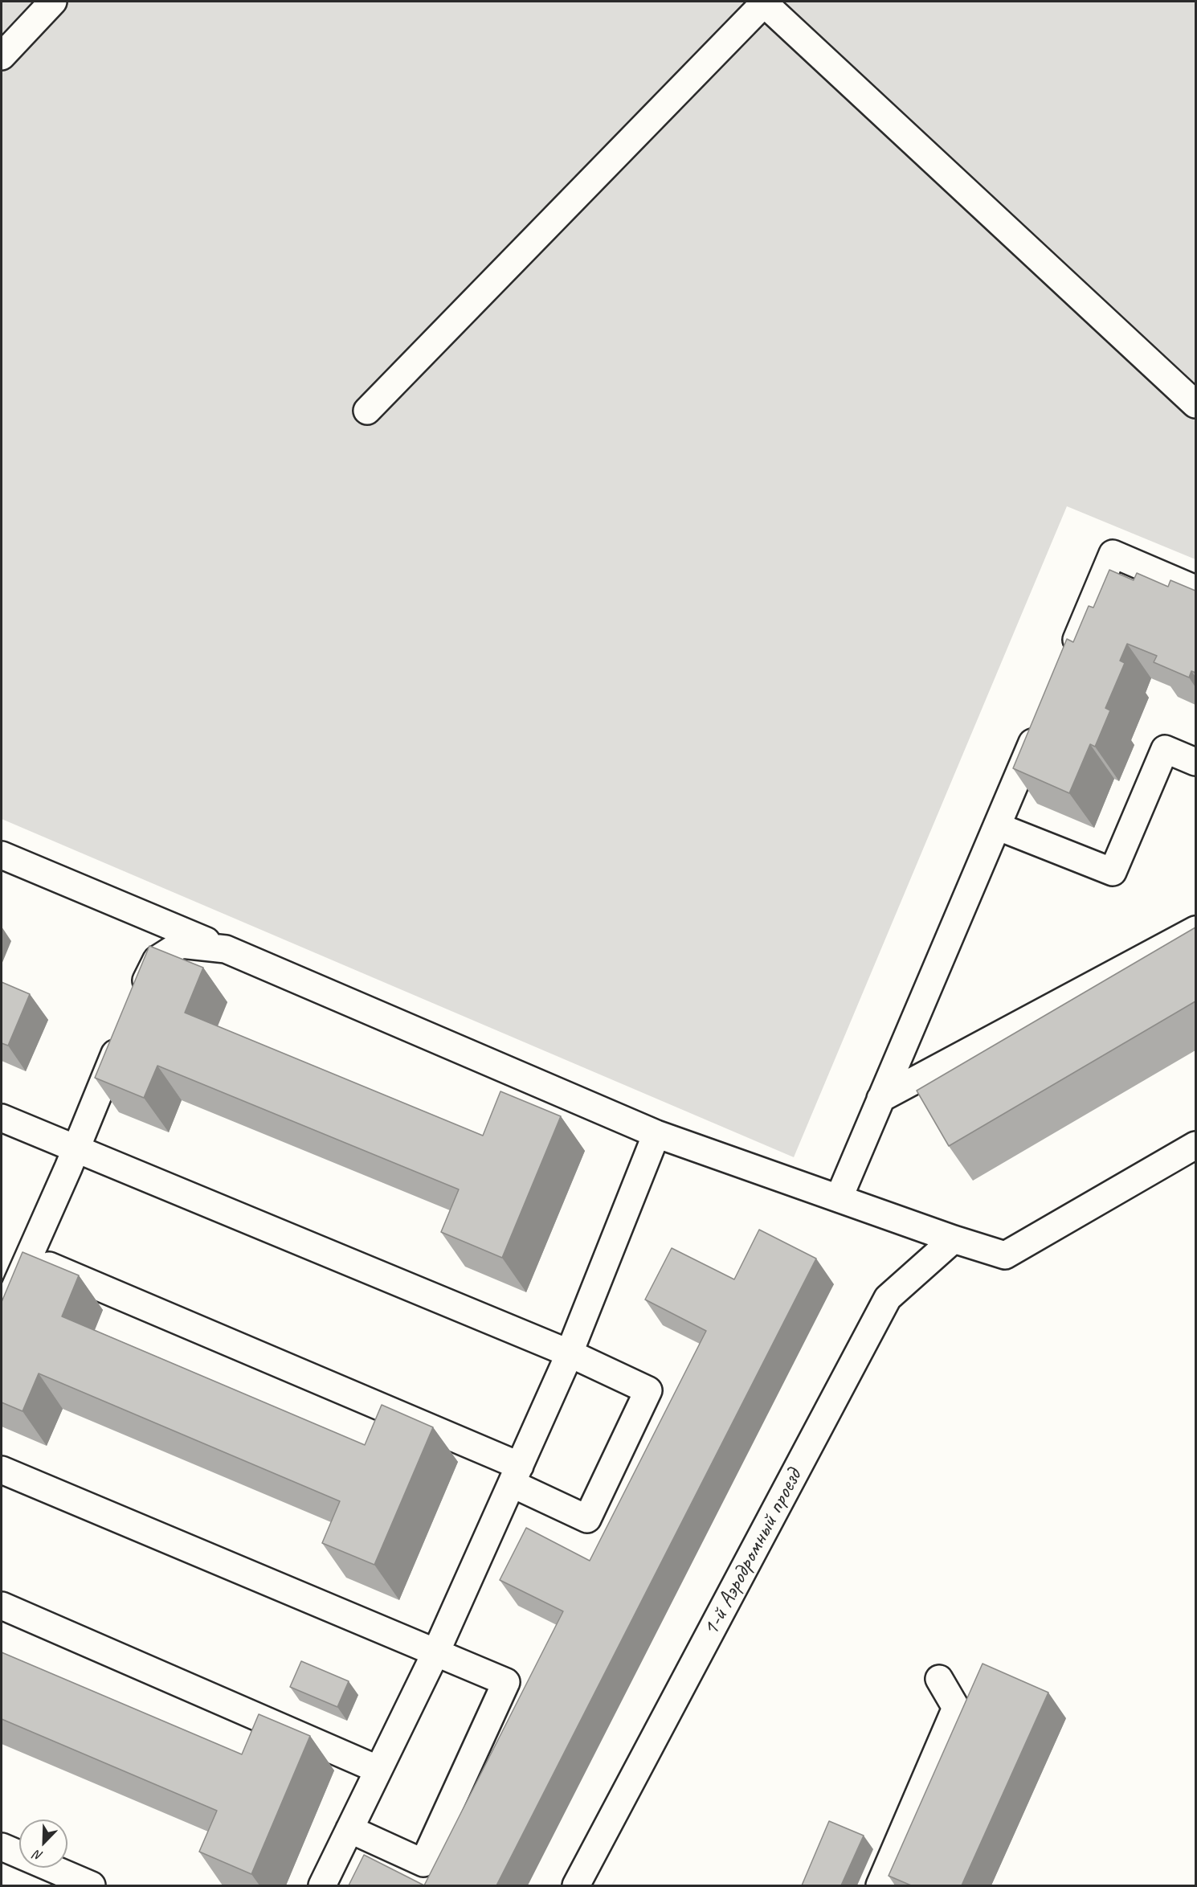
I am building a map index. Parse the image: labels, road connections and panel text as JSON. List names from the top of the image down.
{
  "streets": {
    "lane": ["1-й Аэродромный проезд"]
  },
  "north": "bottom left"
}
